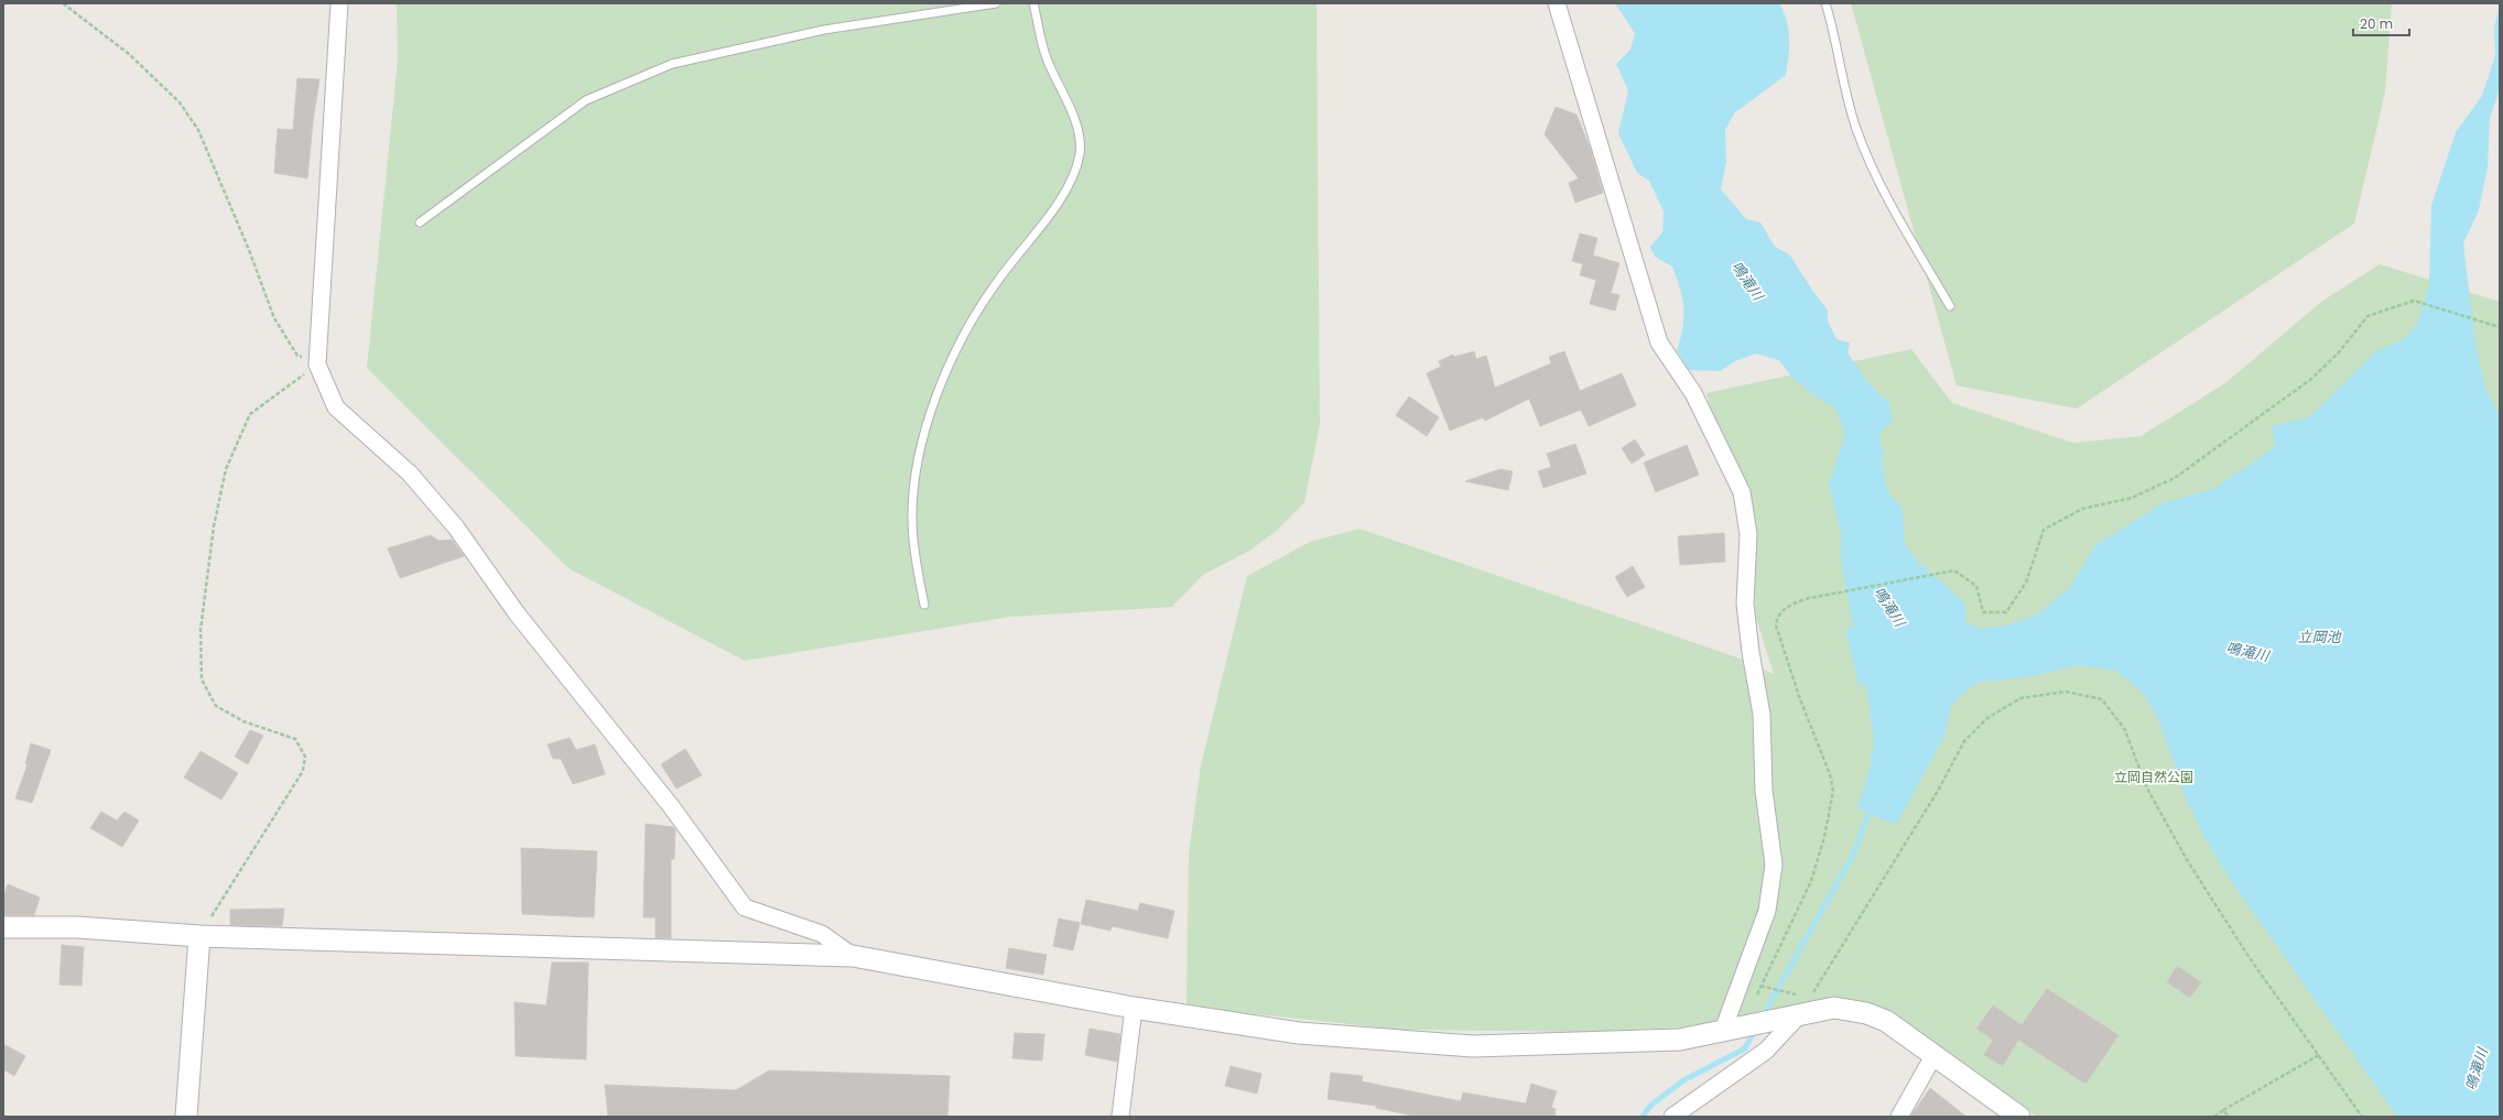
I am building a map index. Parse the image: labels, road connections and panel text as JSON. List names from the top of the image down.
{
  "water": ["鳴滝川", "立岡池"],
  "parks": ["立岡自然公園"],
  "scale_bar": "20 m"
}
